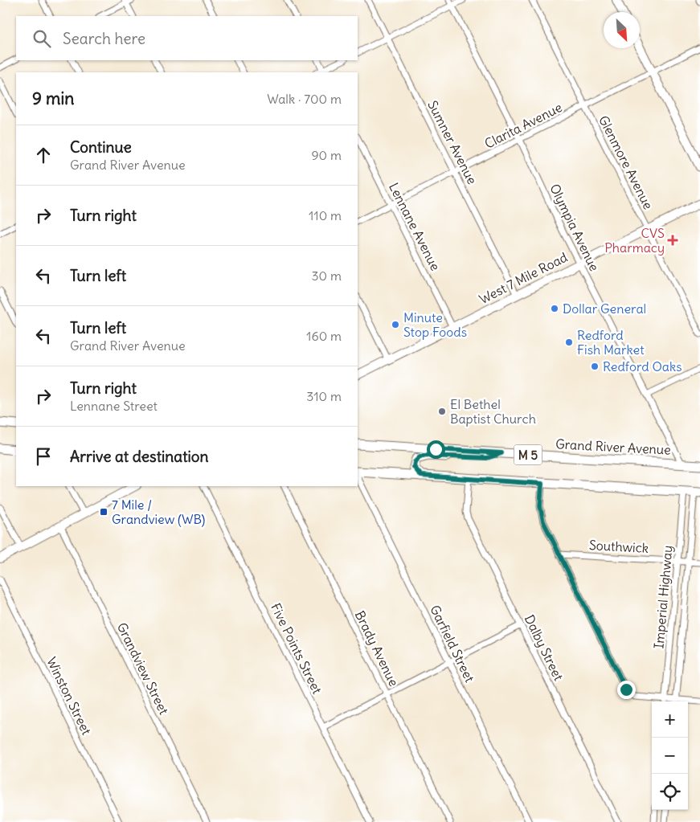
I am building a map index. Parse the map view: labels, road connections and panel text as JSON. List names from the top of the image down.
{
  "streets": {
    "main road": ["West 7 Mile Road", "Grand River Avenue", "M 5"],
    "street": [
      "Clarita Avenue",
      "Sumner Avenue",
      "Glenmore Avenue",
      "Lennane Avenue",
      "Olympia Avenue",
      "Southwick",
      "Imperial Highway",
      "Garfield Street",
      "Dalby Street",
      "Five Points Street",
      "Brady Avenue",
      "Grandview Street",
      "Winston Street"
    ]
  },
  "crossings": [
    ["Clarita Avenue", "Sumner Avenue"],
    ["Clarita Avenue", "Glenmore Avenue"],
    ["Clarita Avenue", "Lennane Avenue"],
    ["Clarita Avenue", "Olympia Avenue"],
    ["Sumner Avenue", "West 7 Mile Road"],
    ["Glenmore Avenue", "West 7 Mile Road"],
    ["Lennane Avenue", "West 7 Mile Road"],
    ["Olympia Avenue", "West 7 Mile Road"],
    ["Olympia Avenue", "Grand River Avenue"],
    ["M 5", "Imperial Highway"],
    ["M 5", "Dalby Street"],
    ["Southwick", "Imperial Highway"]
  ],
  "places": {
    "health": ["CVS Pharmacy"],
    "other": [
      "Dollar General",
      "Minute Stop Foods",
      "Redford Fish Market",
      "Redford Oaks",
      "El Bethel Baptist Church"
    ],
    "transit": ["7 Mile / Grandview (WB)"]
  },
  "north": "bottom right",
  "page": {
    "search": "Search here",
    "heading": ["9 min", "Walk · 700 m"],
    "list": [
      ["Continue", "Grand River Avenue", "90 m"],
      ["Turn right", "110 m"],
      ["Turn left", "30 m"],
      ["Turn left", "Grand River Avenue", "160 m"],
      ["Turn right", "Lennane Street", "310 m"],
      "Arrive at destination"
    ],
    "map_buttons": ["+", "−"]
  }
}
